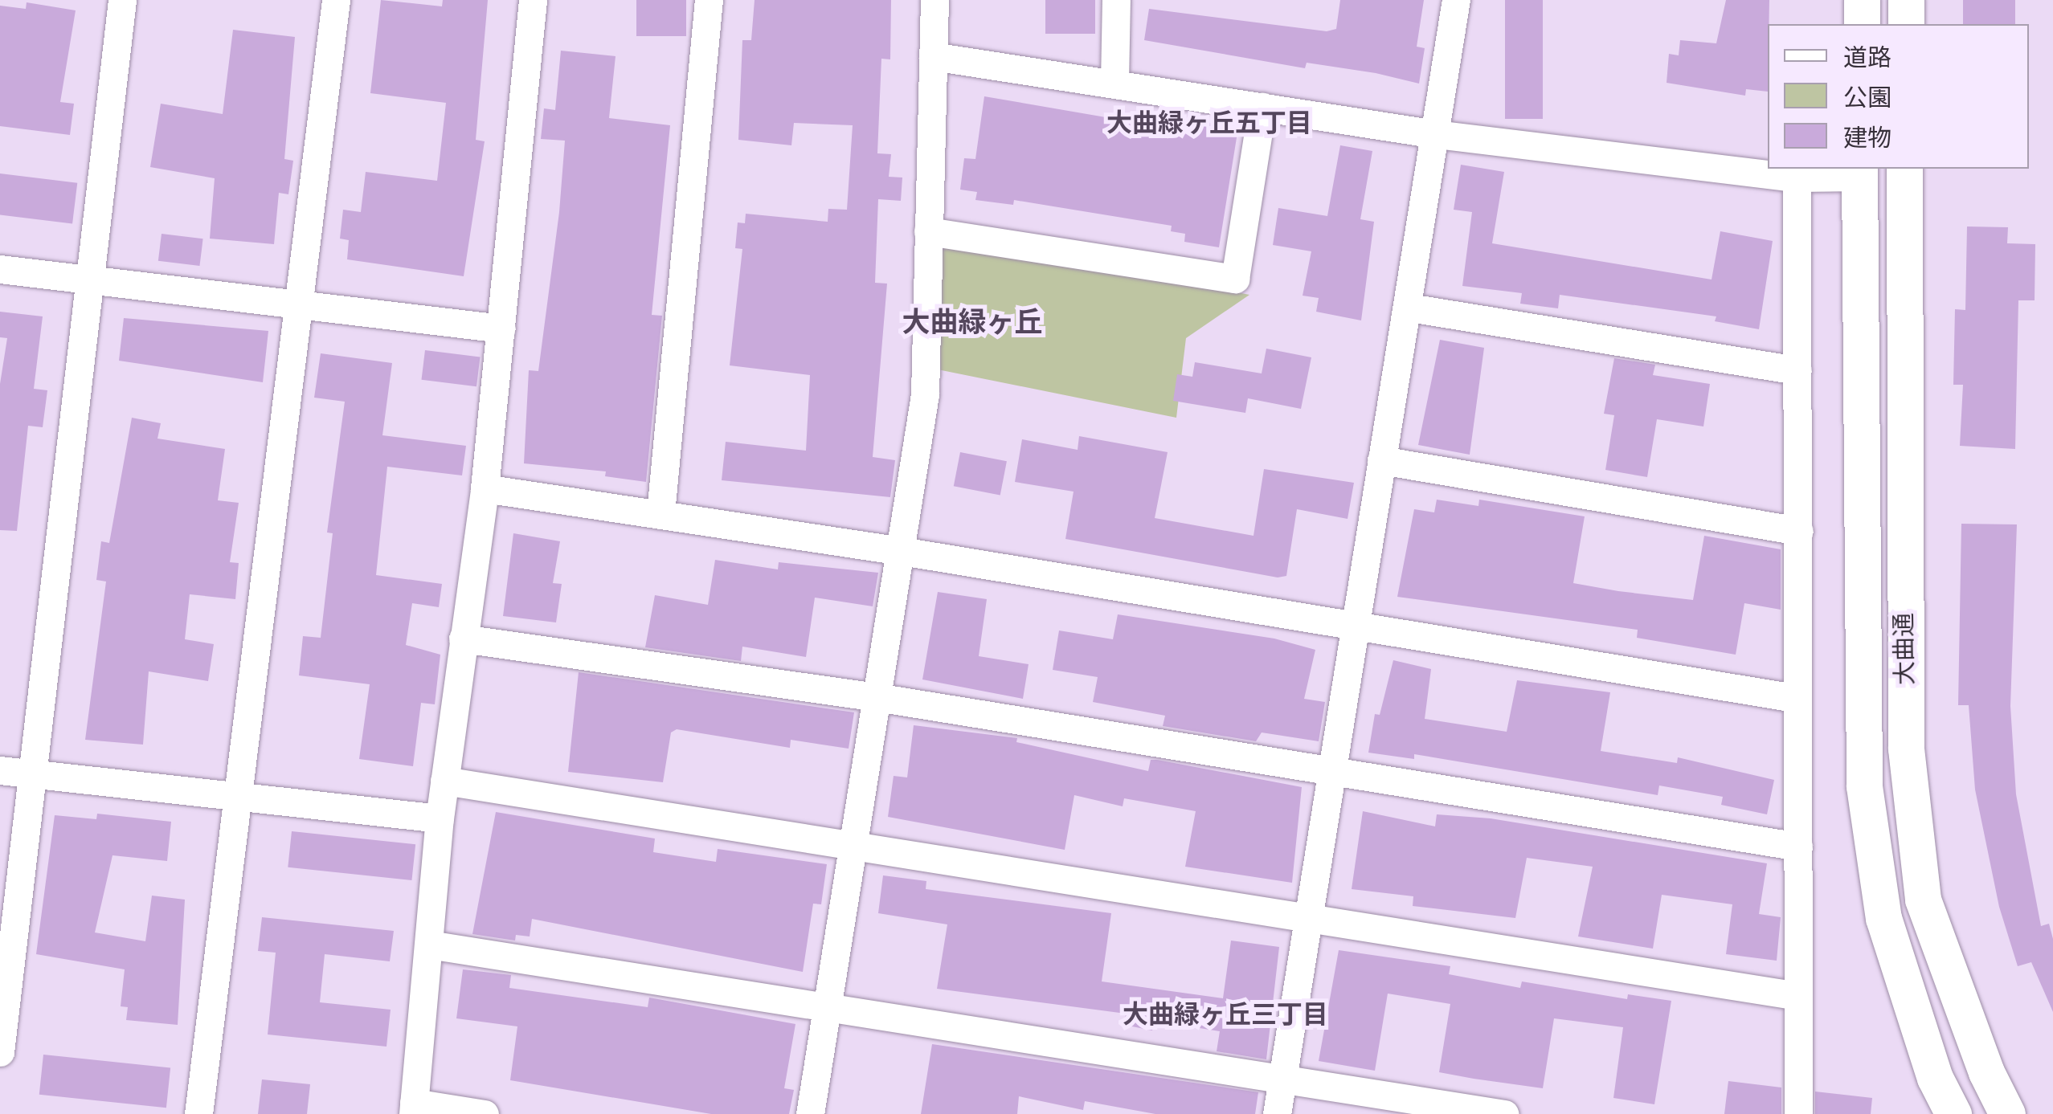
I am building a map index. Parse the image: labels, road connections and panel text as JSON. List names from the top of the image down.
{
  "streets": {
    "street": ["大曲通"]
  },
  "districts": ["大曲緑ヶ丘五丁目", "大曲緑ヶ丘", "大曲緑ヶ丘三丁目"],
  "legend": ["道路", "公園", "建物"]
}
